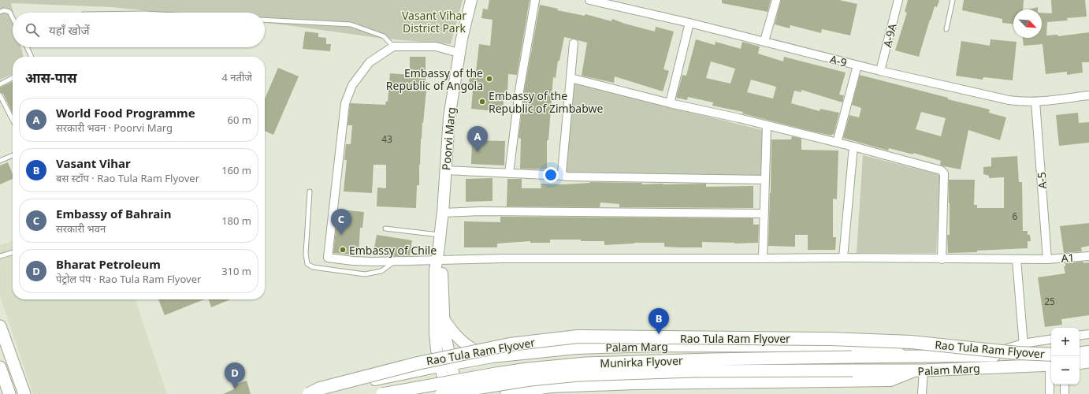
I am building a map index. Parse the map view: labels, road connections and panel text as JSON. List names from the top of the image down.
{
  "streets": {
    "highway": ["Rao Tula Ram Flyover"],
    "main road": ["Poorvi Marg", "Palam Marg", "Munirka Flyover"],
    "street": [
      "A-9A",
      "A-9",
      "A-5",
      "A1"
    ]
  },
  "crossings": [
    ["A-9A", "A-9"],
    ["A-9", "A-5"],
    ["Poorvi Marg", "A1"],
    ["Poorvi Marg", "Palam Marg"],
    ["A-5", "A1"],
    ["Palam Marg", "Munirka Flyover"]
  ],
  "parks": ["Vasant Vihar District Park"],
  "places": ["Embassy of the Republic of Angola", "Embassy of the Republic of Zimbabwe", "Embassy of Chile"],
  "house_numbers": ["43", "6", "25"],
  "north": "bottom right",
  "page": {
    "search": "यहाँ खोजें",
    "heading": ["आस-पास", "4 नतीजे"],
    "list": [
      {
        "mark": "A",
        "name": "World Food Programme",
        "note": "सरकारी भवन · Poorvi Marg",
        "value": "60 m"
      },
      {
        "mark": "B",
        "name": "Vasant Vihar",
        "note": "बस स्टॉप · Rao Tula Ram Flyover",
        "value": "160 m"
      },
      {
        "mark": "C",
        "name": "Embassy of Bahrain",
        "note": "सरकारी भवन",
        "value": "180 m"
      },
      {
        "mark": "D",
        "name": "Bharat Petroleum",
        "note": "पेट्रोल पंप · Rao Tula Ram Flyover",
        "value": "310 m"
      }
    ],
    "pins": [
      "A",
      "C",
      "B",
      "D"
    ],
    "map_buttons": ["+", "−"]
  }
}
